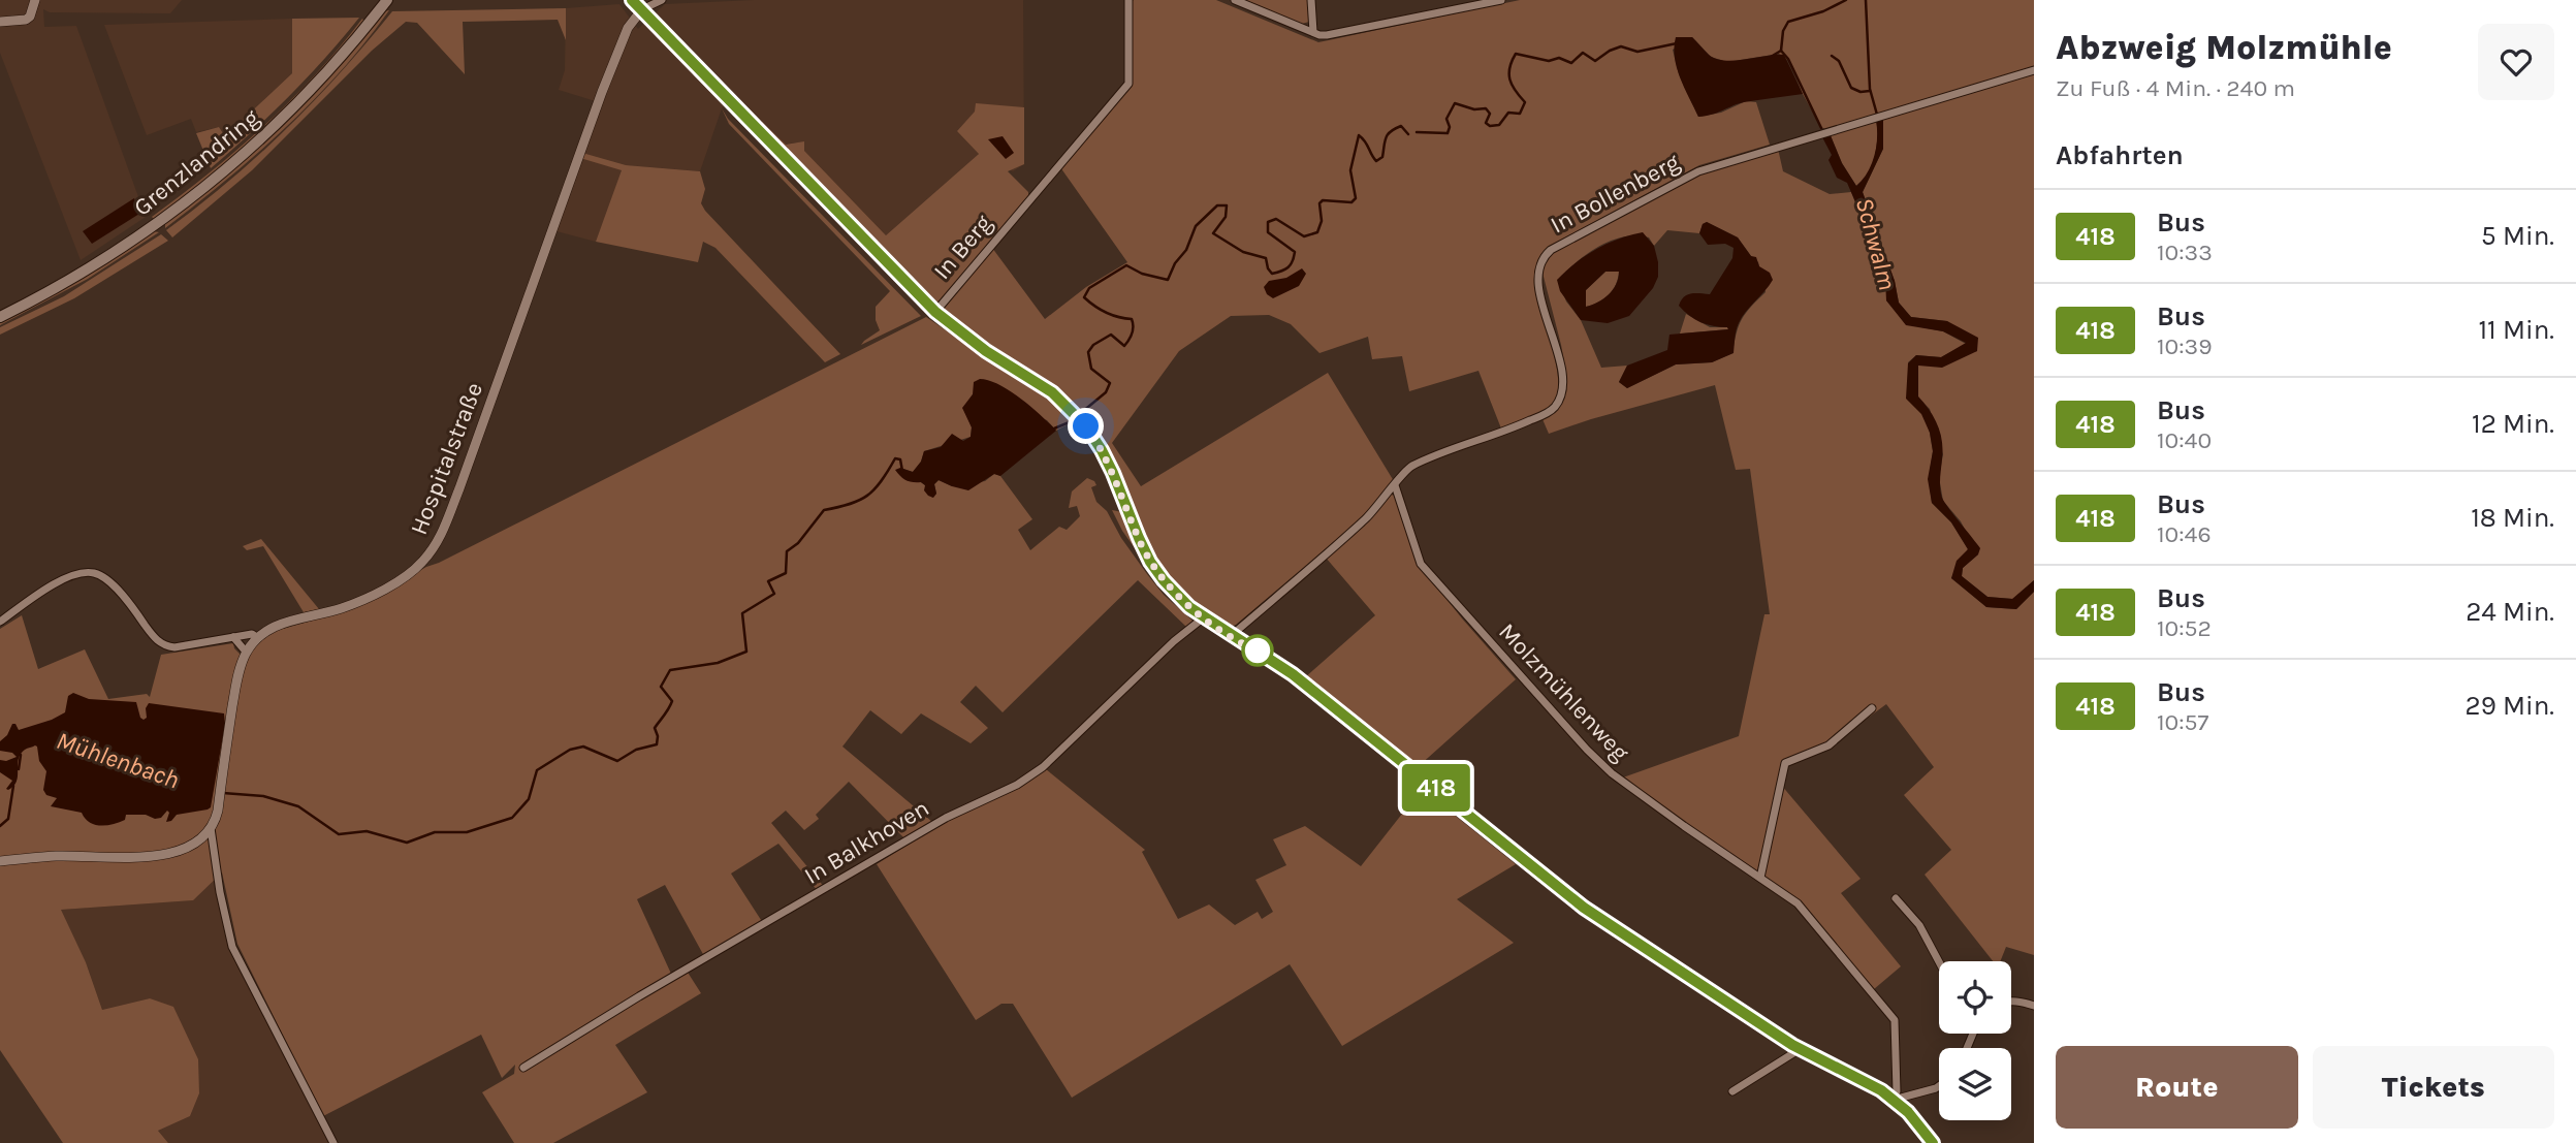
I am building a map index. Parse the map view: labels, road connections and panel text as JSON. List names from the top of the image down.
{
  "streets": {
    "main road": ["Grenzlandring", "In Berg"],
    "street": [
      "In Bollenberg",
      "Hospitalstraße",
      "Molzmühlenweg",
      "In Balkhoven"
    ]
  },
  "crossings": [
    ["In Bollenberg", "Molzmühlenweg"],
    ["In Berg", "Hospitalstraße"]
  ],
  "water": ["Schwalm", "Mühlenbach"],
  "lines": ["bus line 418"],
  "page": {
    "on_map": "418",
    "heading": [
      ["Abzweig Molzmühle", "Zu Fuß · 4 Min. · 240 m"],
      "Abfahrten"
    ],
    "list": [
      {
        "mark": "418",
        "name": "Bus",
        "note": "10:33",
        "value": "5 Min."
      },
      {
        "mark": "418",
        "name": "Bus",
        "note": "10:39",
        "value": "11 Min."
      },
      {
        "mark": "418",
        "name": "Bus",
        "note": "10:40",
        "value": "12 Min."
      },
      {
        "mark": "418",
        "name": "Bus",
        "note": "10:46",
        "value": "18 Min."
      },
      {
        "mark": "418",
        "name": "Bus",
        "note": "10:52",
        "value": "24 Min."
      },
      {
        "mark": "418",
        "name": "Bus",
        "note": "10:57",
        "value": "29 Min."
      }
    ],
    "buttons": ["Route", "Tickets"]
  }
}
